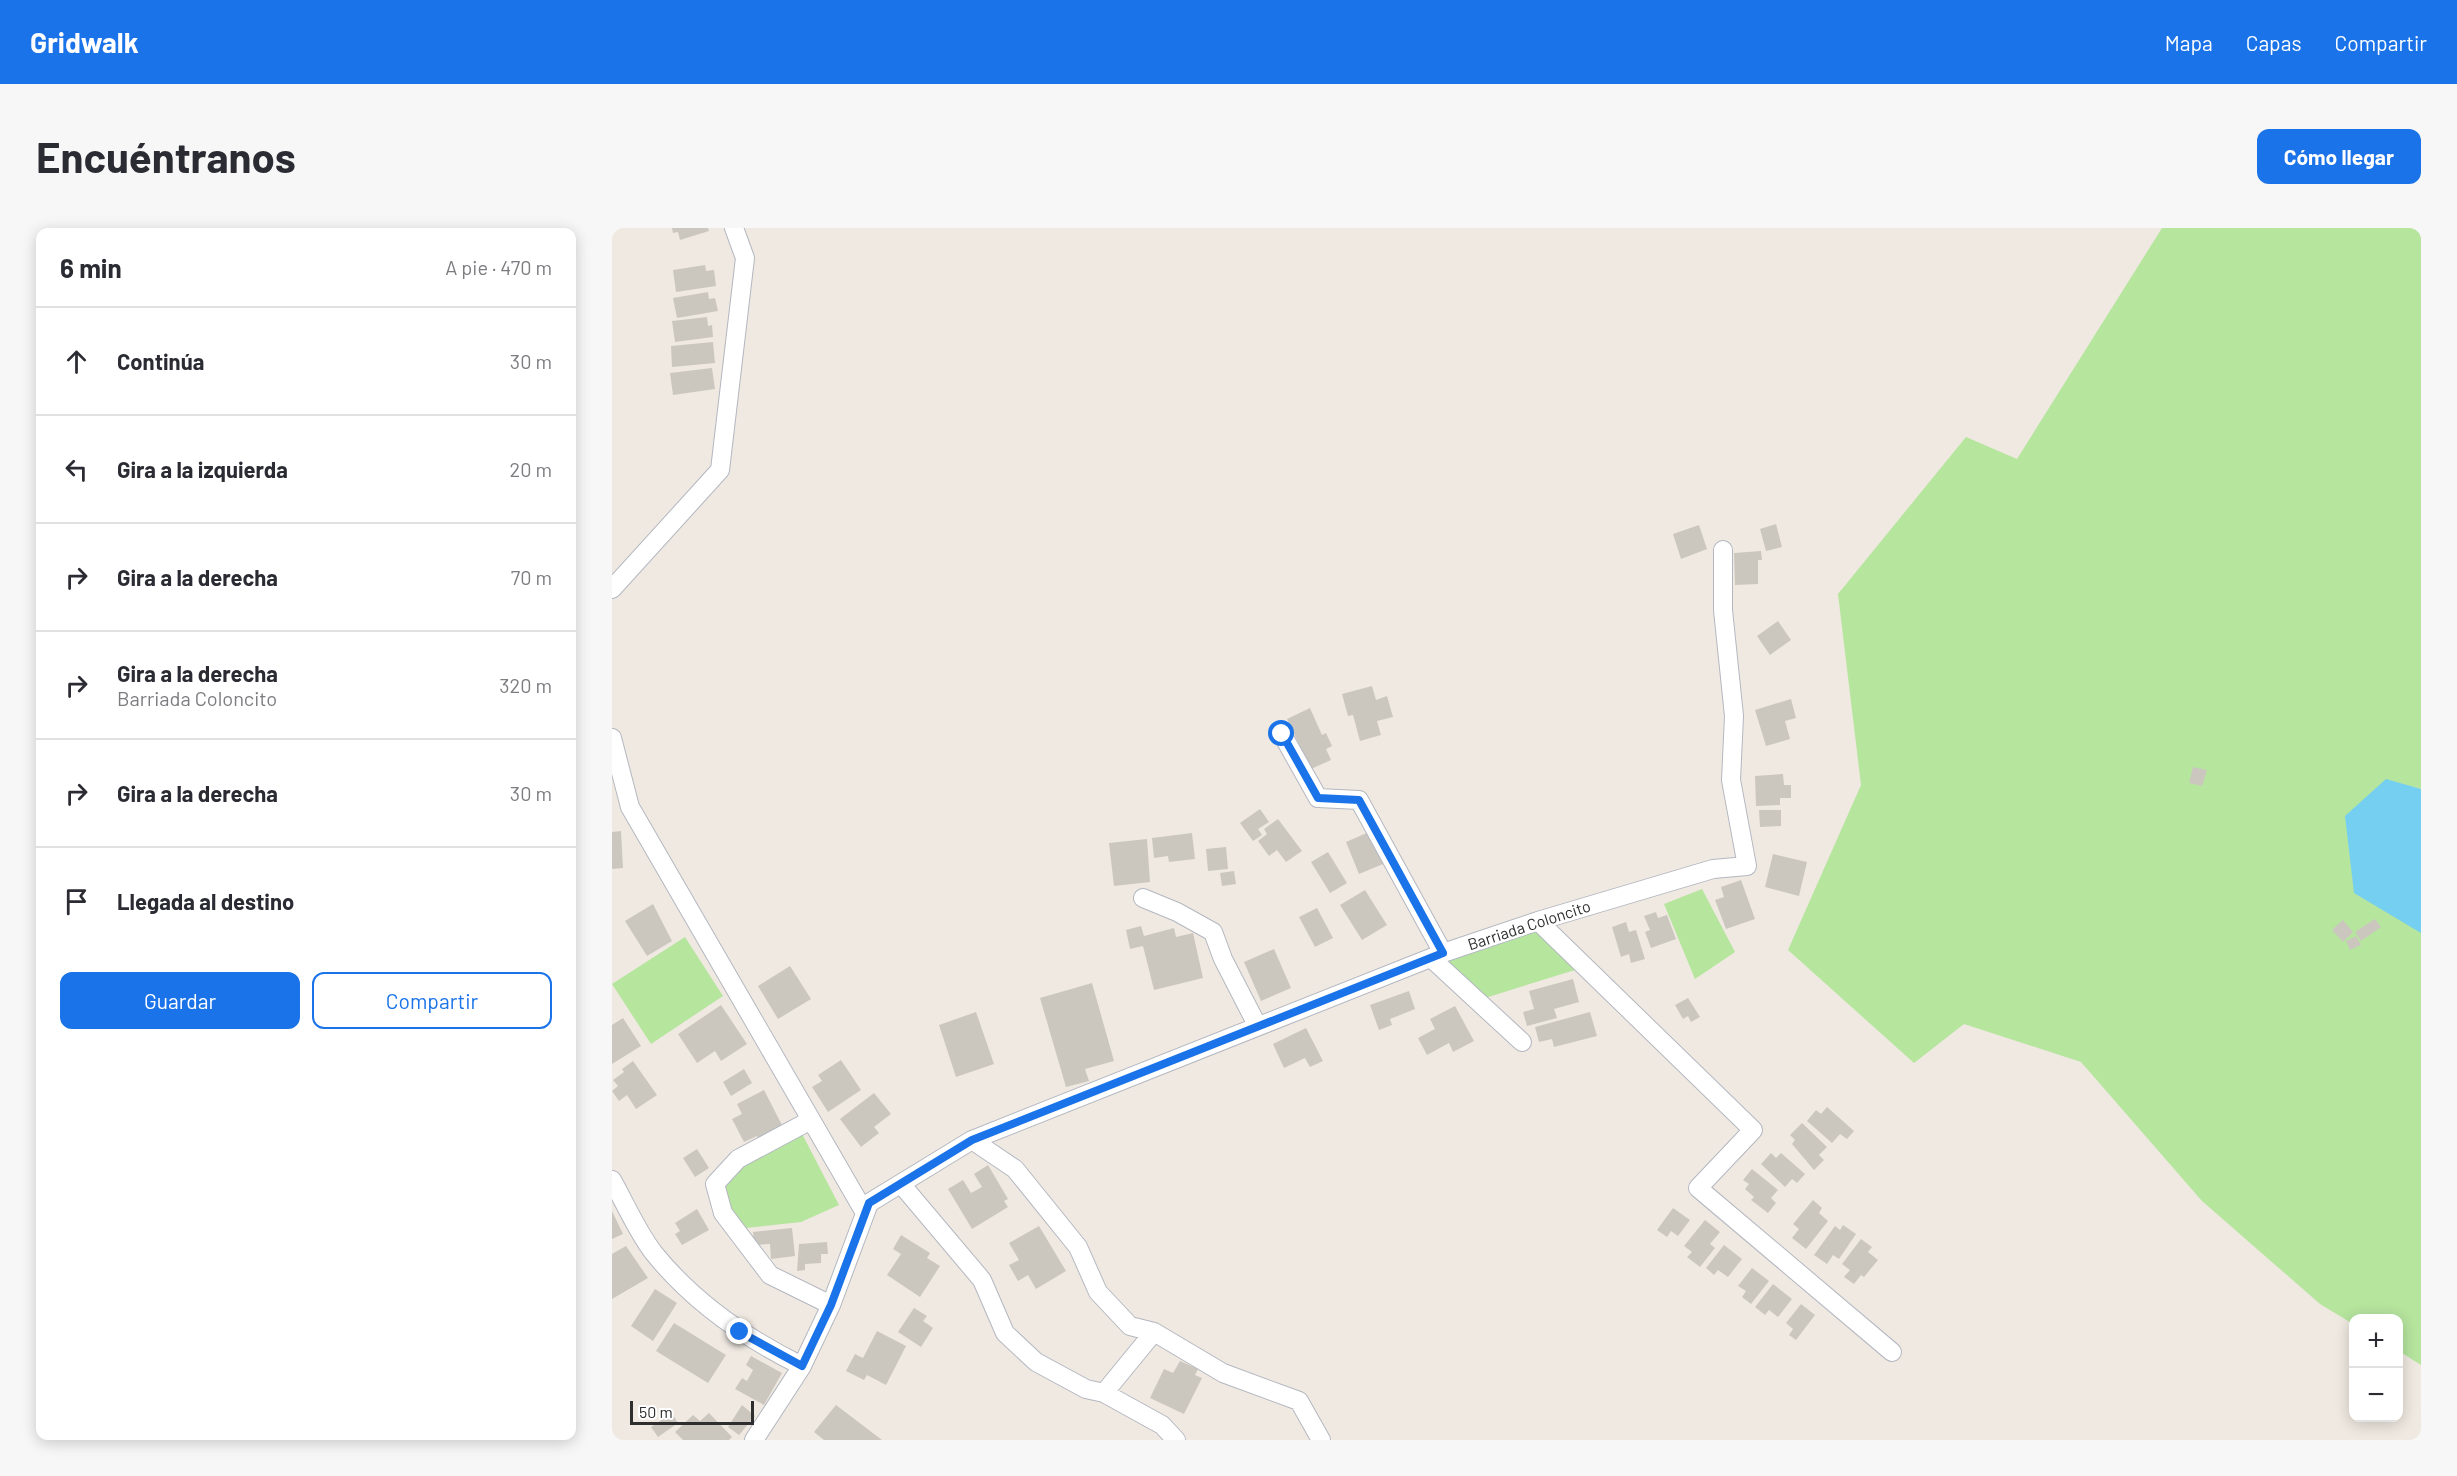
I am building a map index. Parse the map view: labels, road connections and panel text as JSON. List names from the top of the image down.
{
  "streets": {
    "street": ["Barriada Coloncito"]
  },
  "scale_bar": "50 m",
  "page": {
    "header": "Gridwalk",
    "nav": ["Mapa", "Capas", "Compartir"],
    "buttons": [
      "Cómo llegar",
      ["Guardar", "Compartir"]
    ],
    "title": "Encuéntranos",
    "heading": ["6 min", "A pie · 470 m"],
    "list": [
      ["Continúa", "30 m"],
      ["Gira a la izquierda", "20 m"],
      ["Gira a la derecha", "70 m"],
      ["Gira a la derecha", "Barriada Coloncito", "320 m"],
      ["Gira a la derecha", "30 m"],
      "Llegada al destino"
    ],
    "map_buttons": ["+", "−"],
    "scale": "50 m"
  }
}
